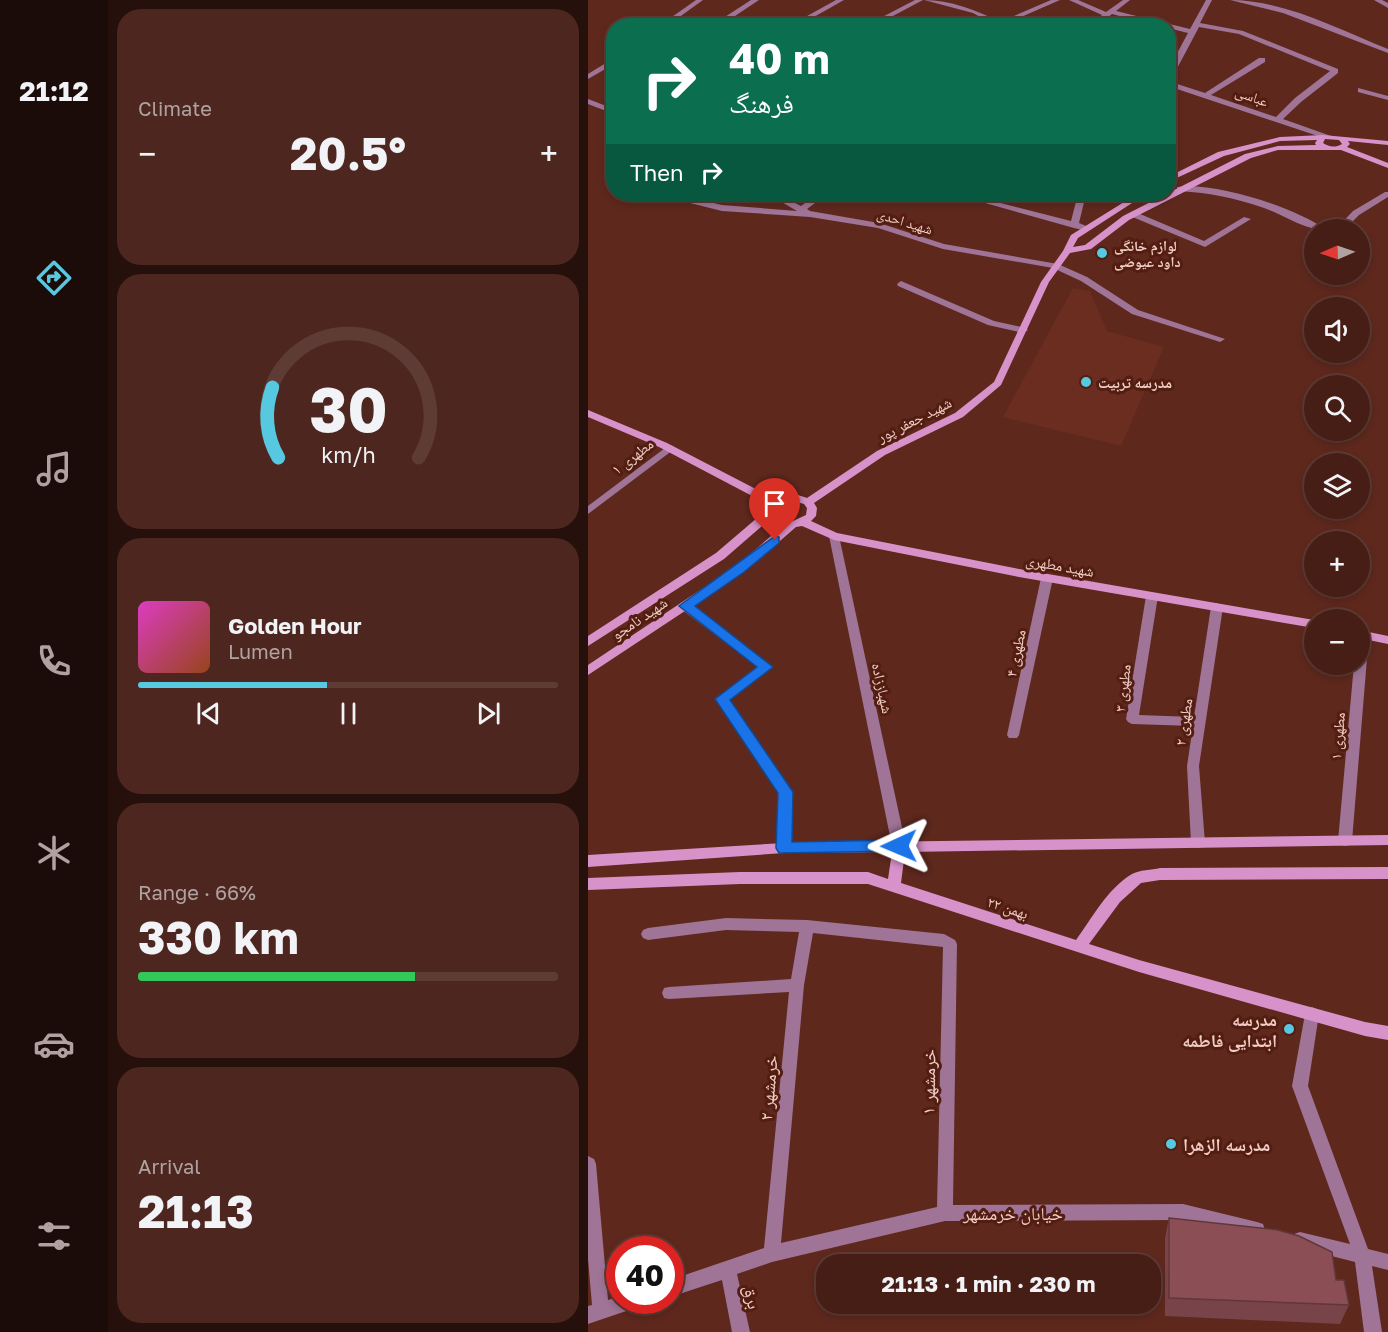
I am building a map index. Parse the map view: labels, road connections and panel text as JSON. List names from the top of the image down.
{
  "streets": {
    "street": [
      "عباسی",
      "شهید احدی",
      "شهید جعفر پور",
      "مطهری ۱",
      "شهید مطهری",
      "شهید نامجو",
      "مطهری ۴",
      "شهباززاده",
      "مطهری ۳",
      "مطهری ۲",
      "۲۲ بهمن",
      "خرمشهر ۱",
      "خرمشهر ۲",
      "خیابان خرمشهر",
      "برق"
    ]
  },
  "crossings": [
    ["شهید احدی", "شهید جعفر پور"],
    ["شهید مطهری", "شهید نامجو"],
    ["شهید مطهری", "مطهری ۴"],
    ["شهید مطهری", "شهباززاده"],
    ["شهید مطهری", "مطهری ۳"],
    ["شهید مطهری", "مطهری ۲"],
    ["مطهری ۳", "مطهری ۲"],
    ["خرمشهر ۱", "خرمشهر ۲"],
    ["خرمشهر ۱", "خیابان خرمشهر"],
    ["خرمشهر ۲", "خیابان خرمشهر"],
    ["خیابان خرمشهر", "برق"]
  ],
  "places": [
    "لوازم خانگی داود عیوضی",
    "مدرسه تربیت",
    "مدرسه ابتدایی فاطمه",
    "مدرسه الزهرا"
  ],
  "north": "left",
  "page": {
    "tabs": "21:12",
    "tile": [
      "Climate",
      ["Range · 66%", "330 km"],
      ["Arrival", "21:13"]
    ],
    "turn": ["40 m", "فرهنگ"],
    "heat": ["−", "20.5°", "+"],
    "then": "Then",
    "map_buttons": ["+", "−"],
    "song": ["Golden Hour", "Lumen"],
    "limit": "40",
    "trip": "21:13 · 1 min · 230 m",
    "gauge": ["30", "km/h"]
  }
}
